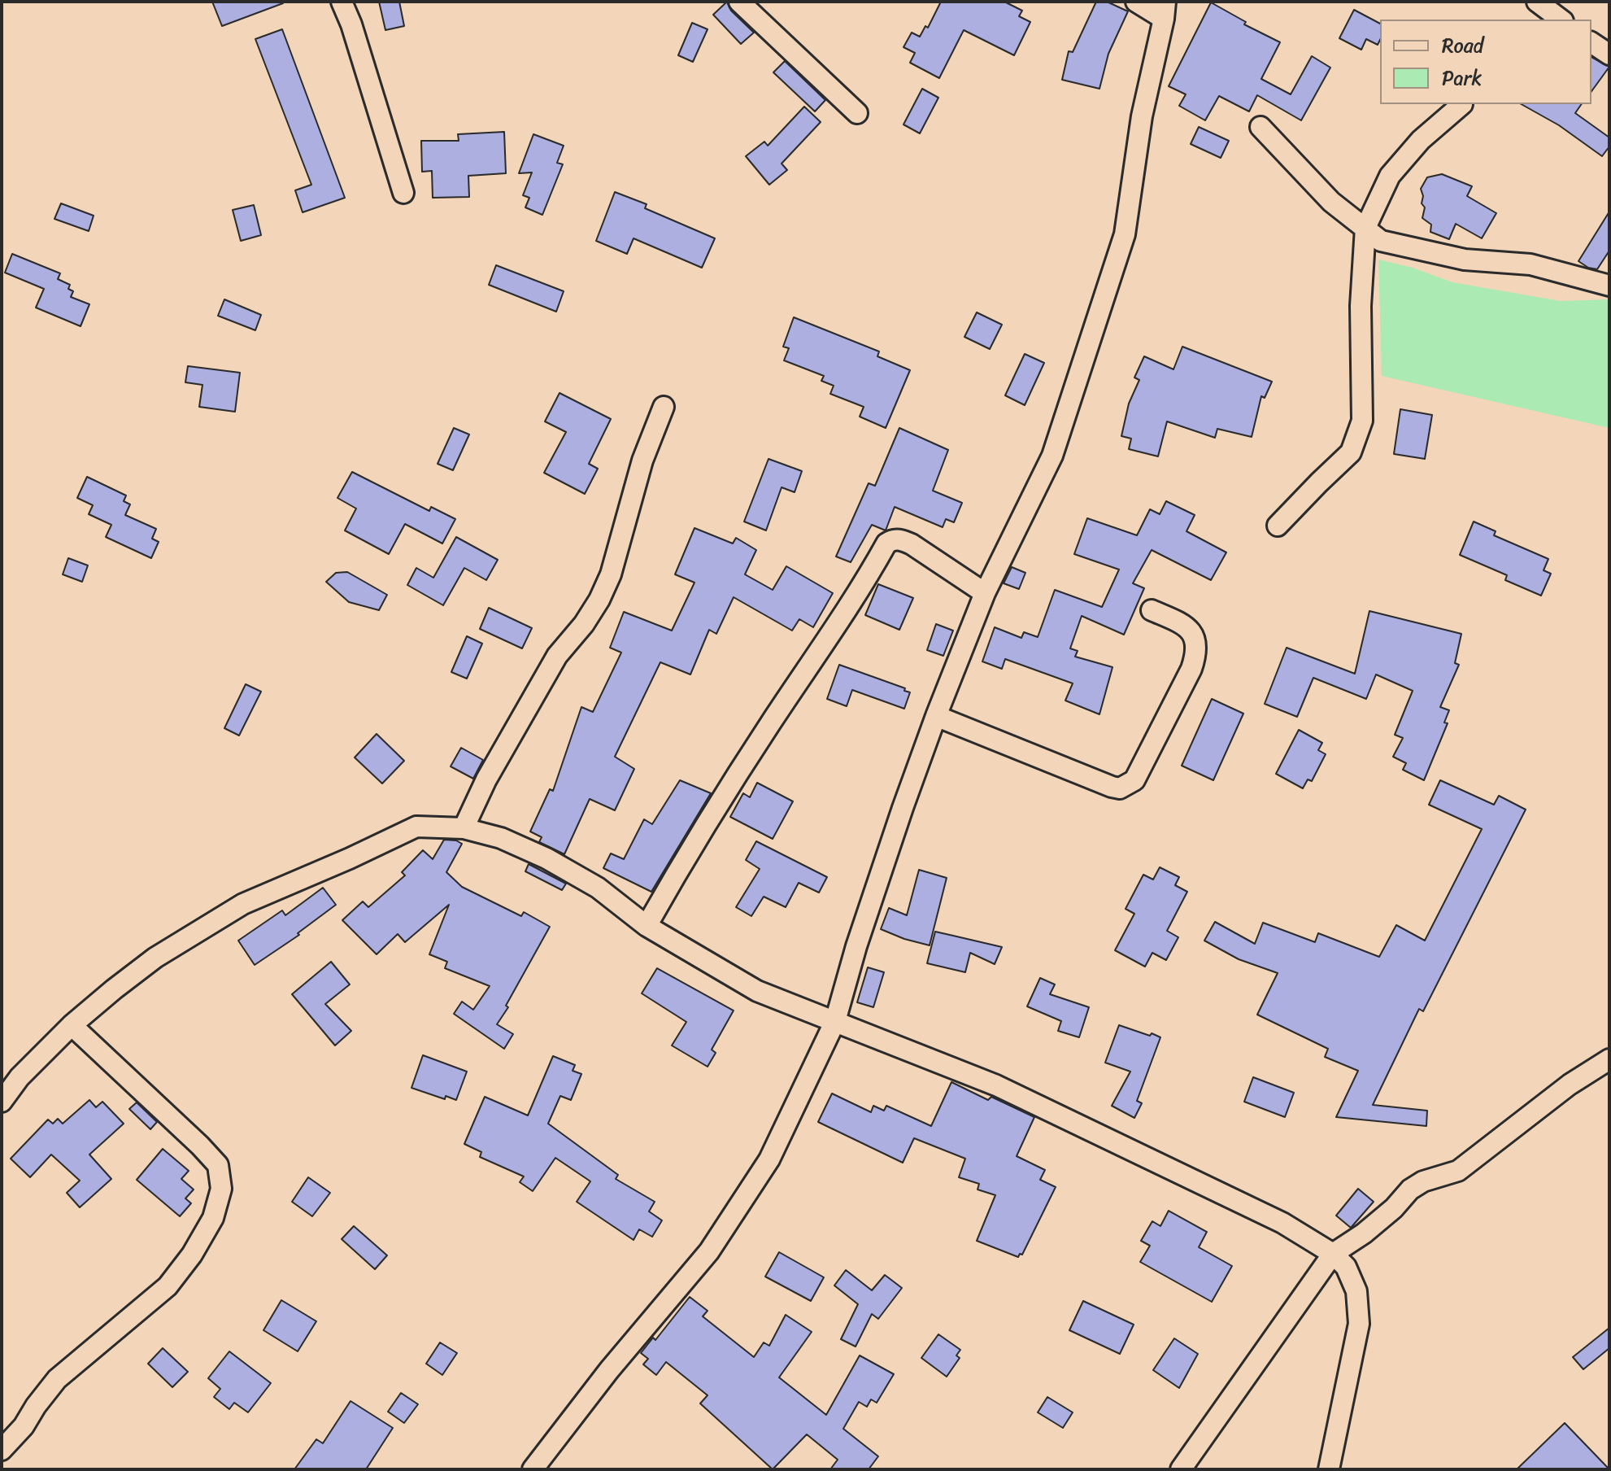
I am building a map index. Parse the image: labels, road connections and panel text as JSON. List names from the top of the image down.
{
  "legend": ["Road", "Park"]
}
